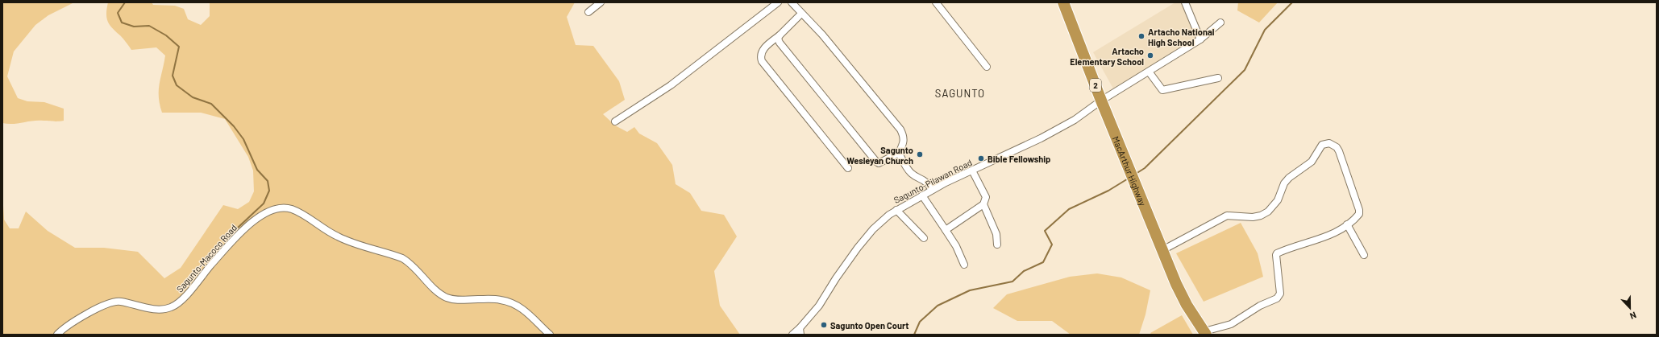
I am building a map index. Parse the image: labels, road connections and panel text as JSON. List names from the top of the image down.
{
  "streets": {
    "highway": ["2", "MacArthur Highway"],
    "street": ["Sagunto-Pilawan Road", "Sagunto-Macoco Road"]
  },
  "crossings": [
    ["MacArthur Highway", "Sagunto-Pilawan Road"]
  ],
  "districts": ["SAGUNTO"],
  "places": [
    "Artacho National High School",
    "Artacho Elementary School",
    "Sagunto Wesleyan Church",
    "Bible Fellowship",
    "Sagunto Open Court"
  ],
  "north": "bottom"
}
